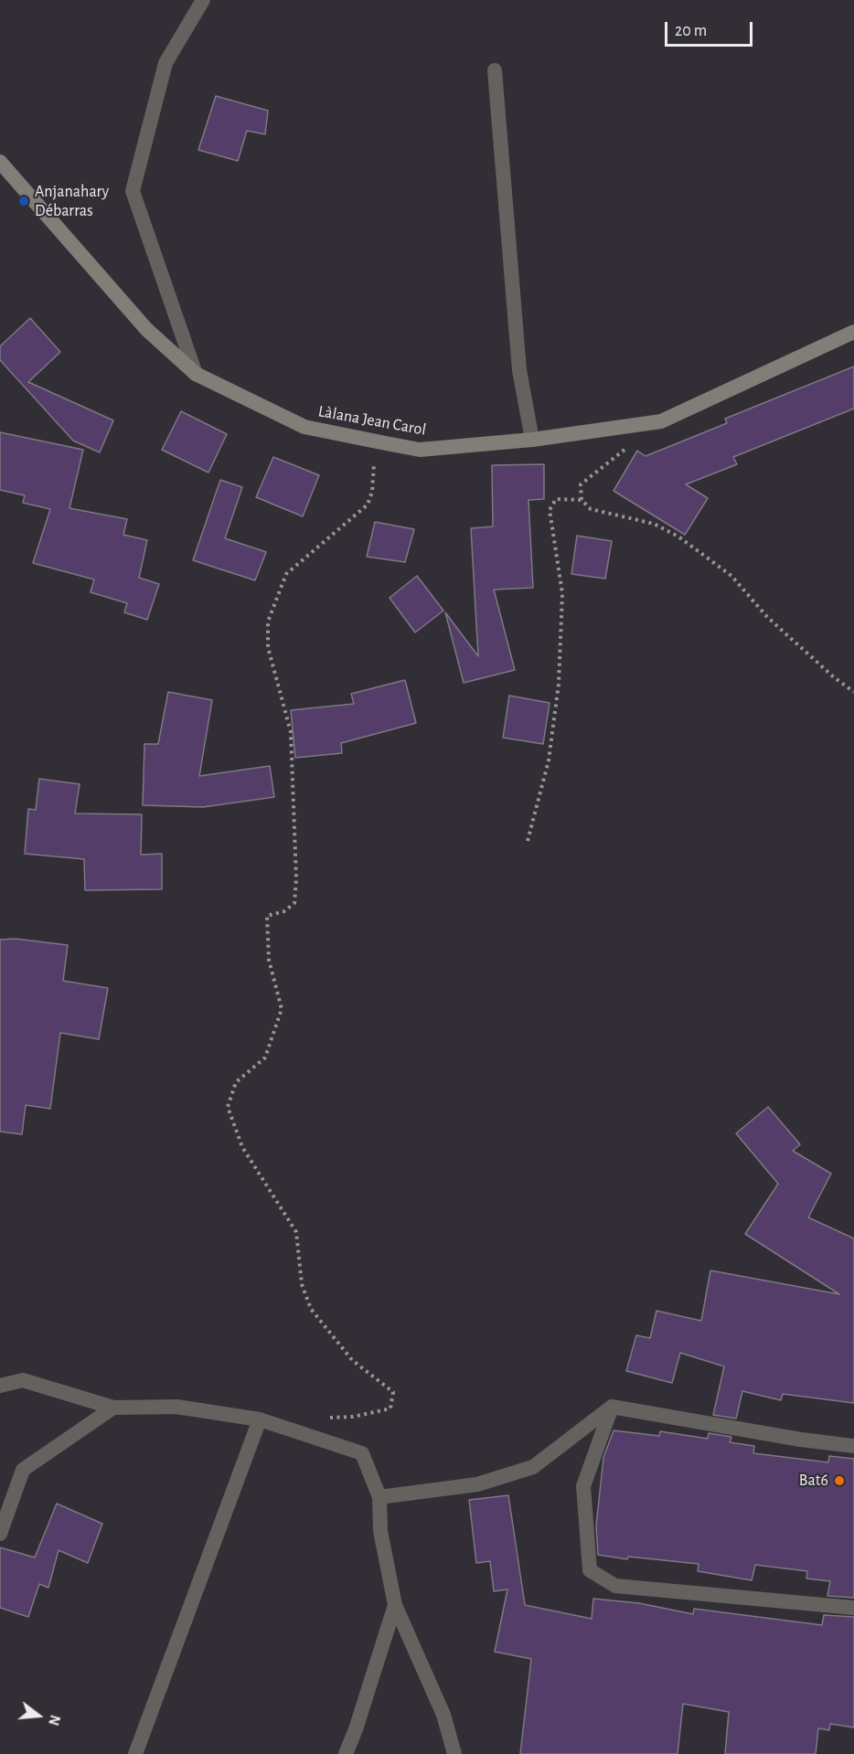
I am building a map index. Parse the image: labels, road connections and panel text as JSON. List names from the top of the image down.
{
  "streets": {
    "main road": ["Làlana Jean Carol"]
  },
  "places": ["Anjanahary Débarras", "Bat6"],
  "scale_bar": "20 m",
  "north": "right"
}
